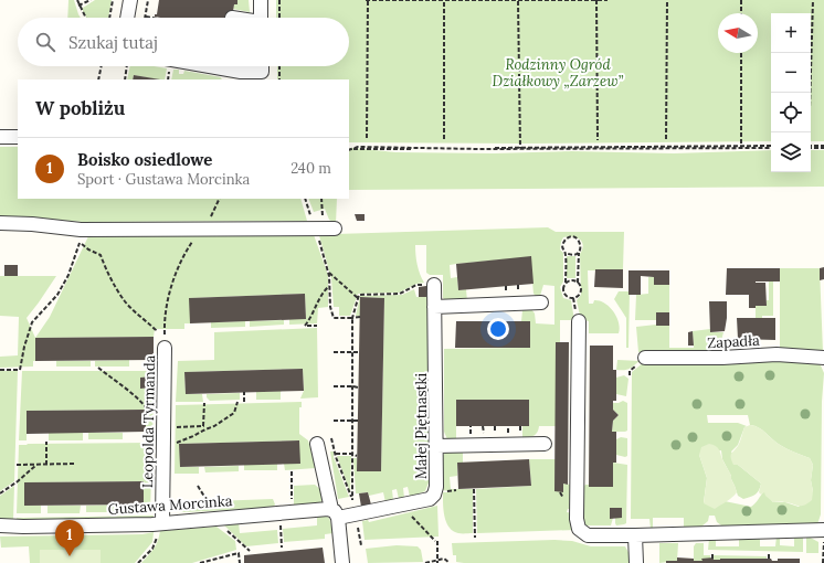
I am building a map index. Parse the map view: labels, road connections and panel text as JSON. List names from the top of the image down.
{
  "streets": {
    "street": [
      "Zapadła",
      "Leopolda Tyrmanda",
      "Małej Piętnastki",
      "Gustawa Morcinka"
    ]
  },
  "crossings": [
    ["Leopolda Tyrmanda", "Gustawa Morcinka"],
    ["Małej Piętnastki", "Gustawa Morcinka"]
  ],
  "parks": ["Rodzinny Ogród Działkowy „Zarzew”"],
  "north": "left",
  "page": {
    "map_buttons": ["+", "−"],
    "search": "Szukaj tutaj",
    "heading": "W pobliżu",
    "list": [
      {
        "mark": "1",
        "name": "Boisko osiedlowe",
        "note": "Sport · Gustawa Morcinka",
        "value": "240 m"
      }
    ],
    "pins": "1"
  }
}
